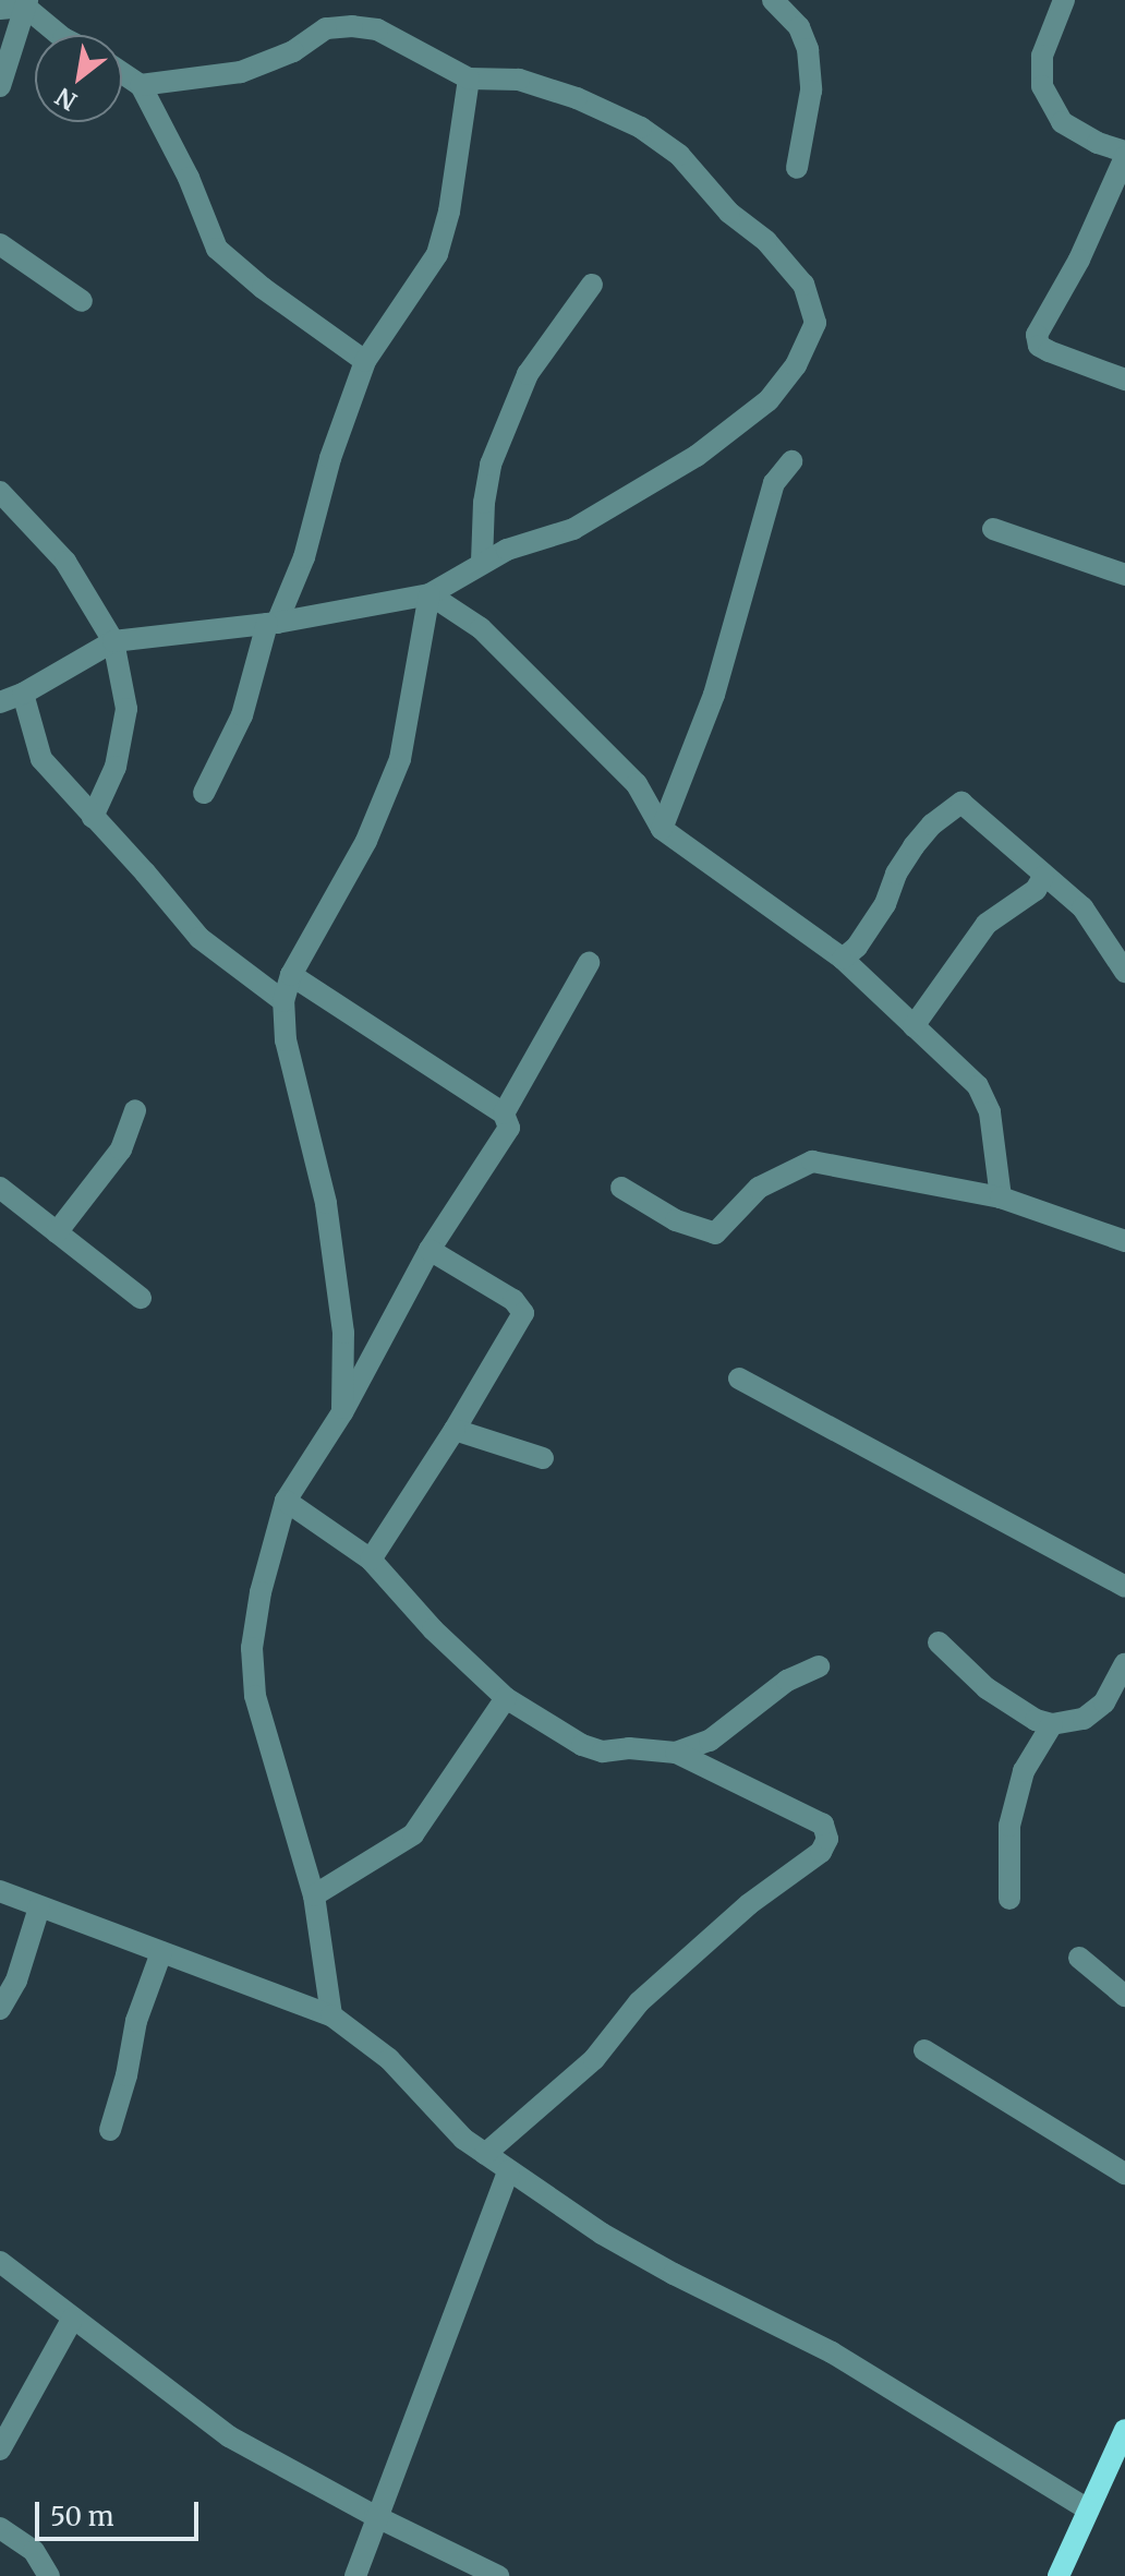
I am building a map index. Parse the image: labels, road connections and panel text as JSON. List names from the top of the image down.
{
  "scale_bar": "50 m",
  "north": "bottom left"
}
